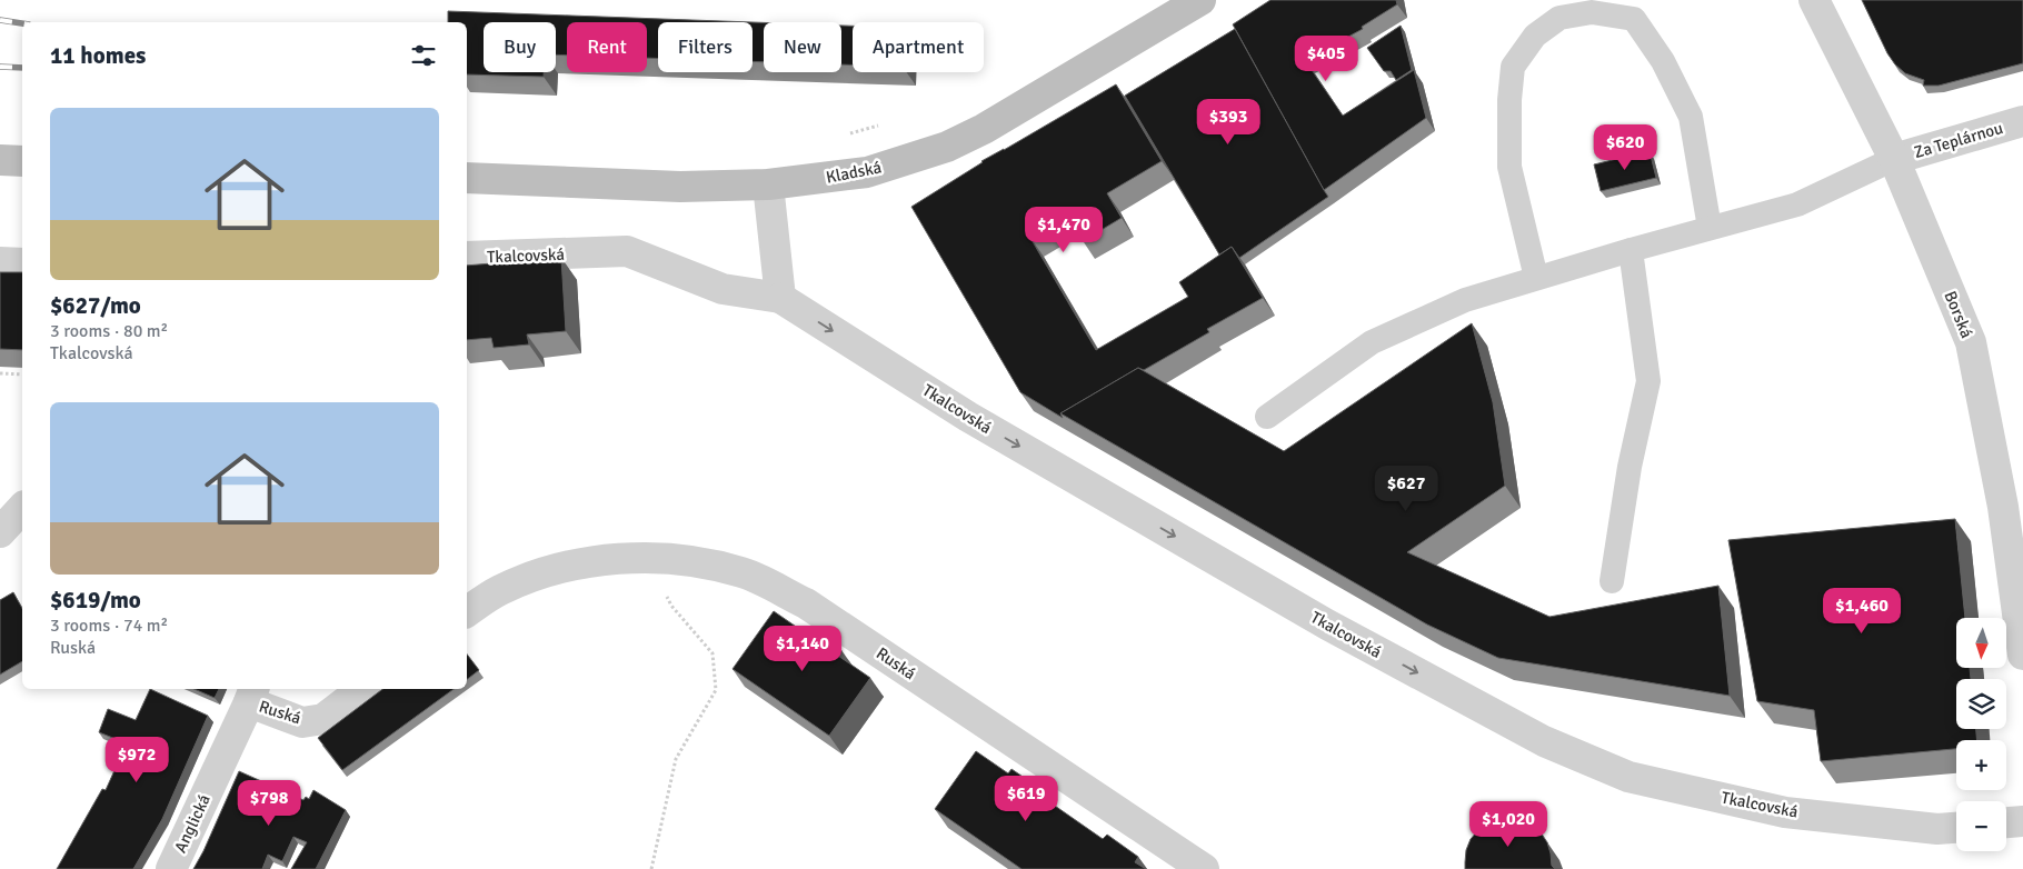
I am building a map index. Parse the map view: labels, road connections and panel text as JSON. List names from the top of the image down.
{
  "streets": {
    "main road": ["Kladská"],
    "street": [
      "Za Teplárnou",
      "Tkalcovská",
      "Borská",
      "Ruská",
      "Anglická"
    ]
  },
  "crossings": [
    ["Za Teplárnou", "Borská"],
    ["Ruská", "Anglická"]
  ],
  "one_way": ["Tkalcovská"],
  "north": "bottom",
  "page": {
    "chip": [
      "Buy",
      "Rent",
      "Filters",
      "New",
      "Apartment"
    ],
    "heading": "11 homes",
    "price": [
      "$405",
      "$393",
      "$620",
      "$1,470",
      "$627",
      "$1,460",
      "$1,140",
      "$972",
      "$619",
      "$798",
      "$1,020"
    ],
    "list": [
      {
        "name": "$627/mo",
        "note": "3 rooms · 80 m² · Tkalcovská"
      },
      {
        "name": "$619/mo",
        "note": "3 rooms · 74 m² · Ruská"
      }
    ],
    "map_buttons": ["+", "−"]
  }
}
